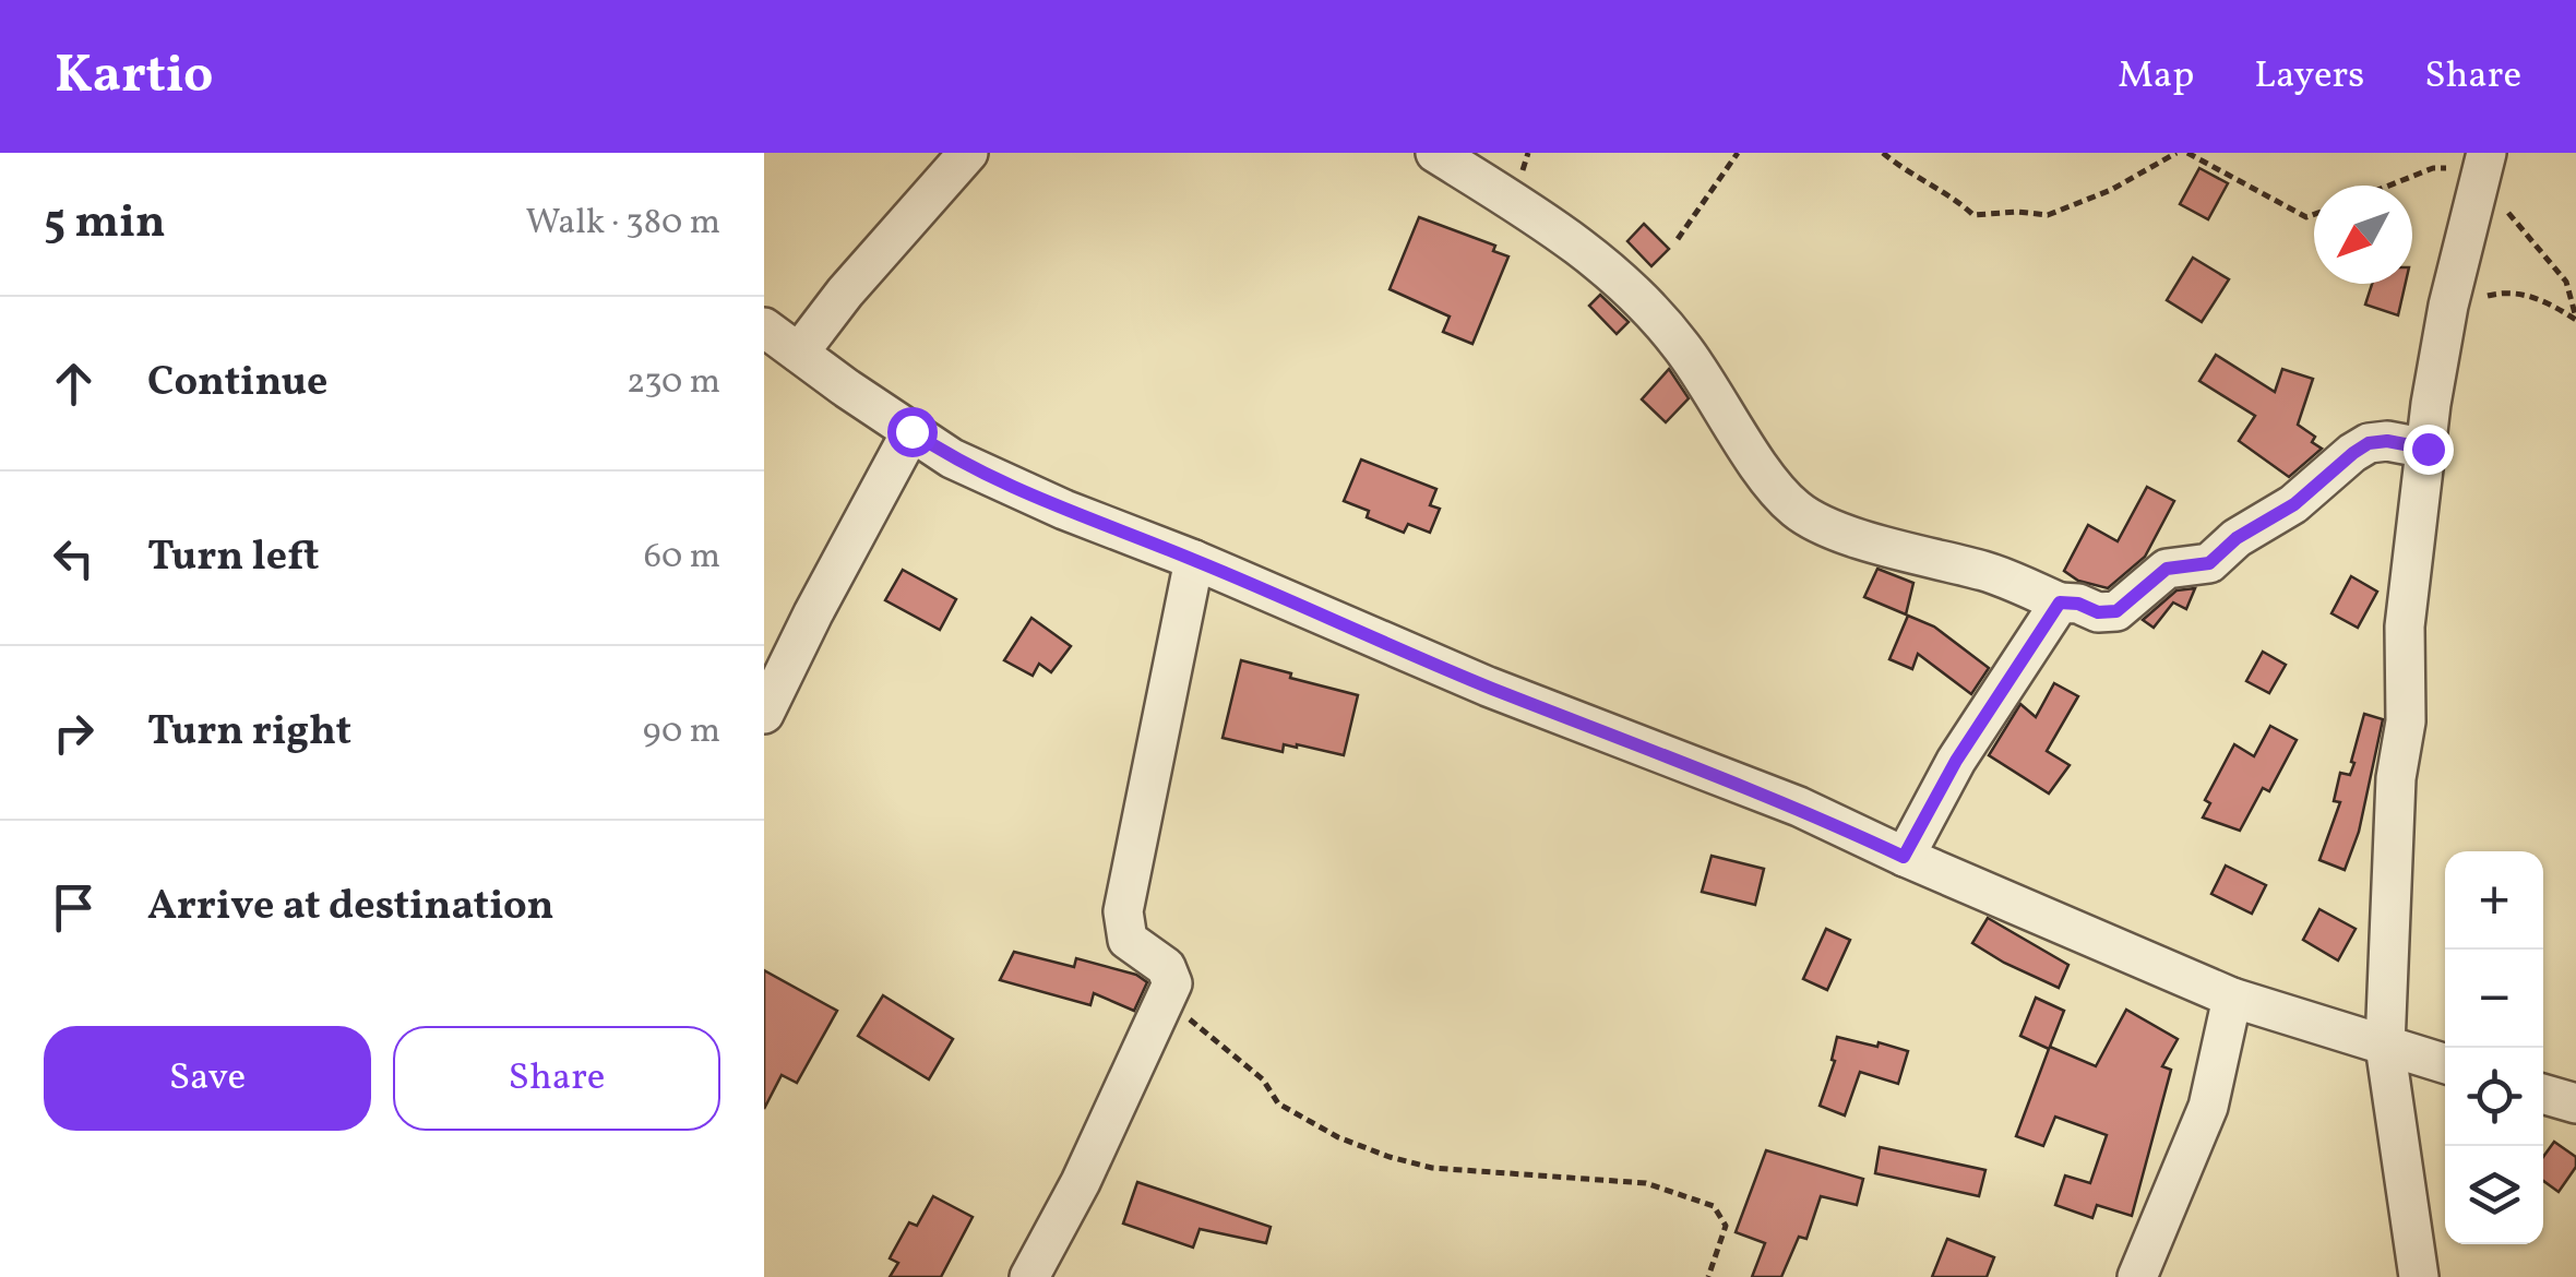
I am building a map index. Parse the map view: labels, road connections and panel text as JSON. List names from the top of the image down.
{
  "north": "bottom left",
  "page": {
    "header": "Kartio",
    "nav": ["Map", "Layers", "Share"],
    "heading": ["5 min", "Walk · 380 m"],
    "list": [
      ["Continue", "230 m"],
      ["Turn left", "60 m"],
      ["Turn right", "90 m"],
      "Arrive at destination"
    ],
    "map_buttons": ["+", "−"],
    "buttons": ["Save", "Share"]
  }
}
